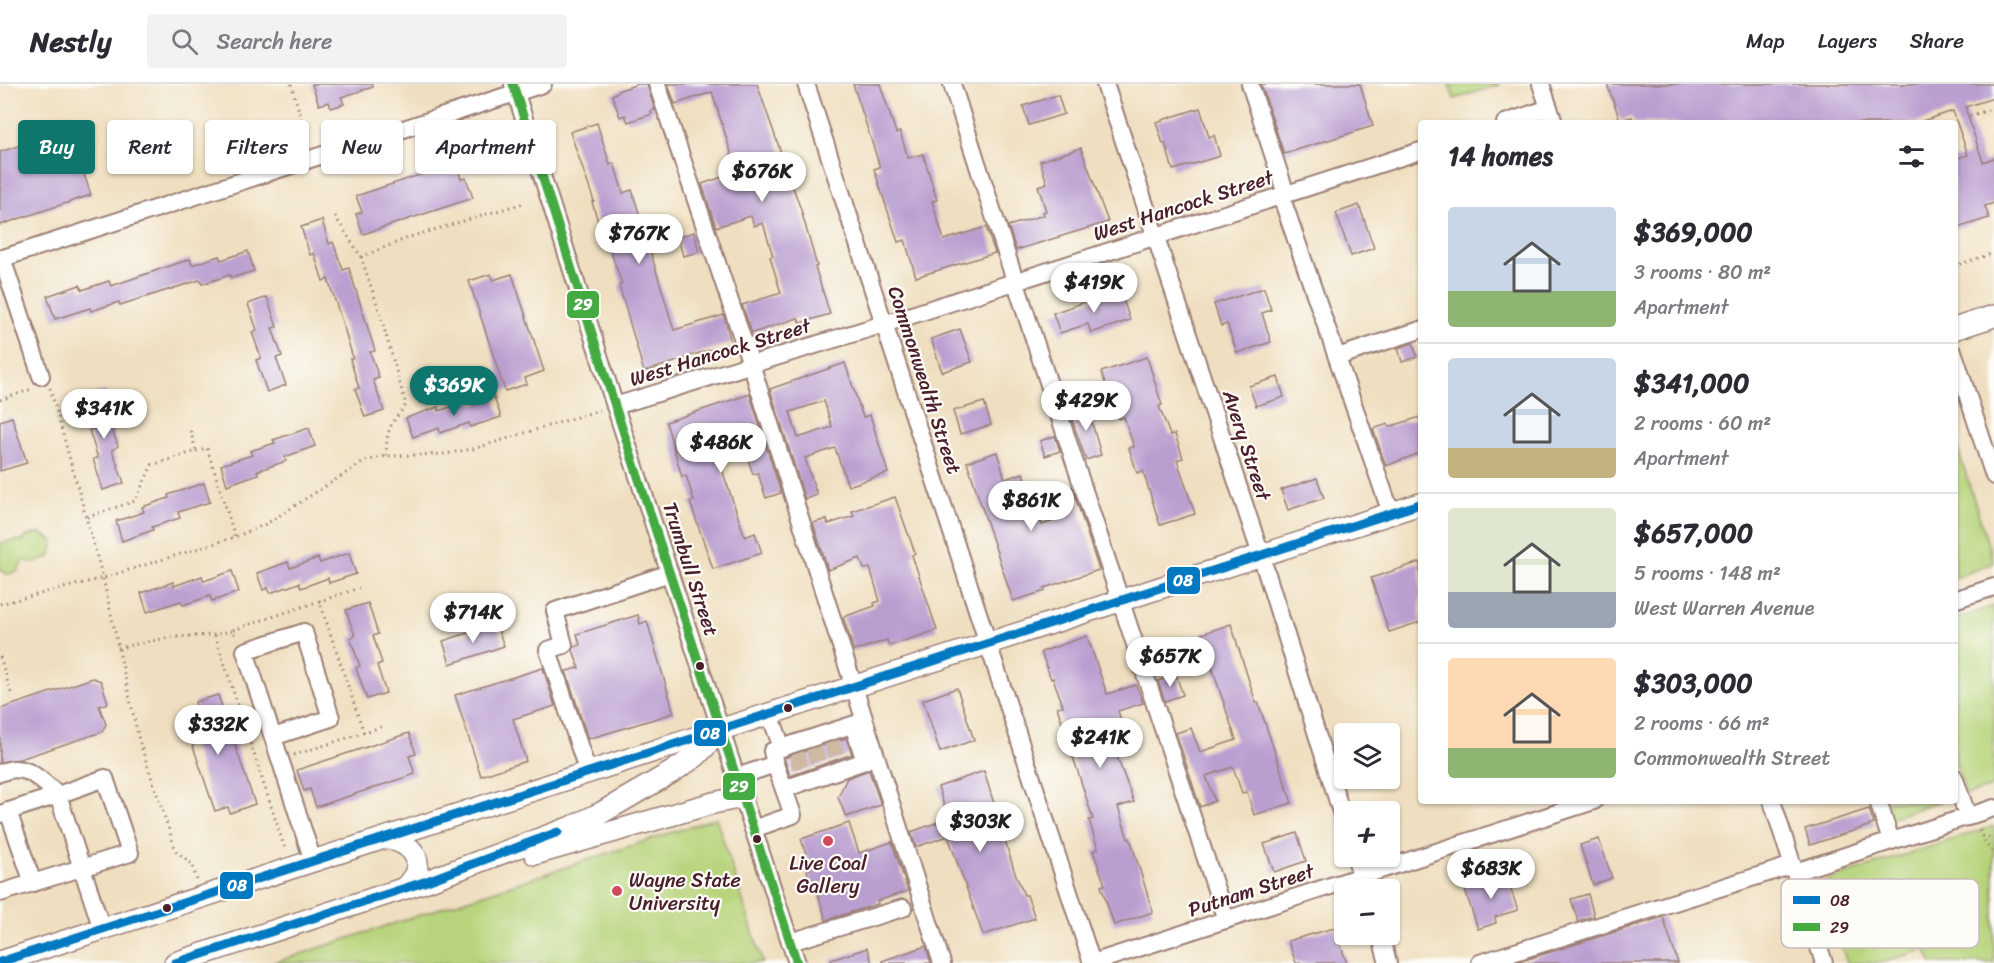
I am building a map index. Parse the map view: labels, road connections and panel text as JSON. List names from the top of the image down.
{
  "streets": {
    "street": [
      "West Hancock Street",
      "Commonwealth Street",
      "Avery Street",
      "Trumbull Street",
      "Putnam Street"
    ]
  },
  "crossings": [
    ["West Hancock Street", "Commonwealth Street"],
    ["West Hancock Street", "Avery Street"],
    ["West Hancock Street", "Trumbull Street"],
    ["Commonwealth Street", "Putnam Street"]
  ],
  "places": ["Live Coal Gallery", "Wayne State University"],
  "lines": ["transit line 29", "transit line 08"],
  "legend": ["08", "29"],
  "page": {
    "header": "Nestly",
    "search": "Search here",
    "nav": ["Map", "Layers", "Share"],
    "chip": [
      "Buy",
      "Rent",
      "Filters",
      "New",
      "Apartment"
    ],
    "heading": "14 homes",
    "price": [
      "$676K",
      "$767K",
      "$419K",
      "$369K",
      "$429K",
      "$341K",
      "$486K",
      "$861K",
      "$714K",
      "$657K",
      "$332K",
      "$241K",
      "$303K",
      "$683K"
    ],
    "list": [
      {
        "name": "$369,000",
        "note": "3 rooms · 80 m² · Apartment"
      },
      {
        "name": "$341,000",
        "note": "2 rooms · 60 m² · Apartment"
      },
      {
        "name": "$657,000",
        "note": "5 rooms · 148 m² · West Warren Avenue"
      },
      {
        "name": "$303,000",
        "note": "2 rooms · 66 m² · Commonwealth Street"
      }
    ],
    "map_buttons": ["+", "−"]
  }
}
